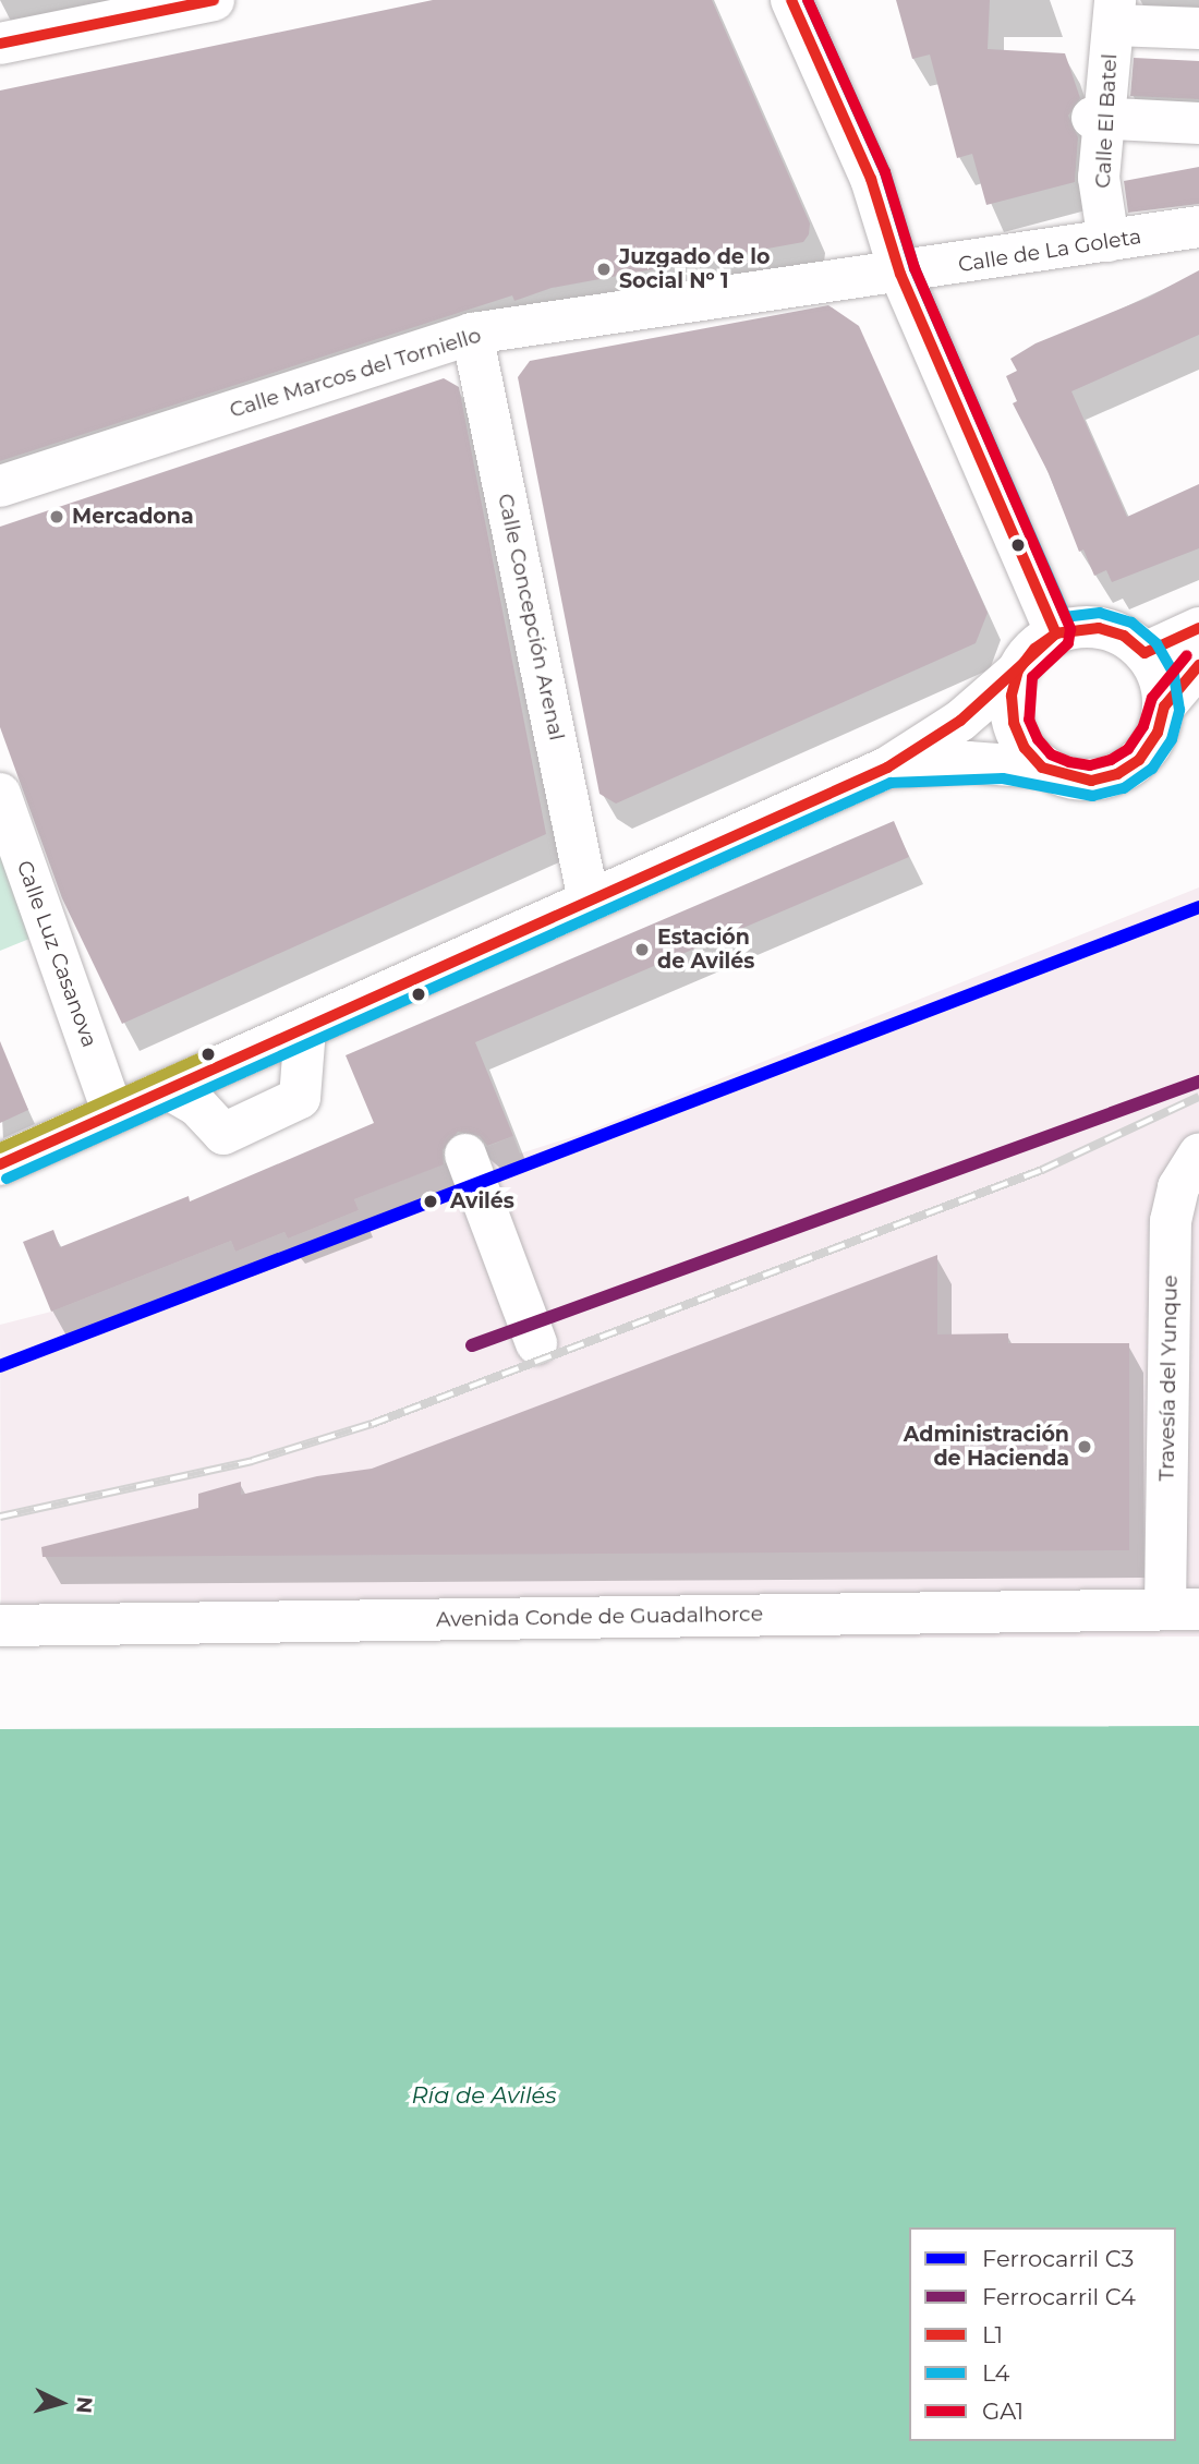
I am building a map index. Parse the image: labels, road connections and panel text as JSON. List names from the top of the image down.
{
  "streets": {
    "main road": [
      "Calle El Batel",
      "Calle de La Goleta",
      "Calle Marcos del Torniello",
      "Calle Concepción Arenal",
      "Calle Luz Casanova",
      "Travesía del Yunque",
      "Avenida Conde de Guadalhorce"
    ]
  },
  "crossings": [
    ["Calle El Batel", "Calle de La Goleta"],
    ["Calle de La Goleta", "Calle Marcos del Torniello"],
    ["Calle Marcos del Torniello", "Calle Concepción Arenal"],
    ["Travesía del Yunque", "Avenida Conde de Guadalhorce"]
  ],
  "water": ["Ría de Avilés"],
  "places": [
    "Juzgado de lo Social Nº 1",
    "Mercadona",
    "Estación de Avilés",
    "Avilés",
    "Administración de Hacienda"
  ],
  "lines": [
    "transit line L1",
    "transit line L4",
    "transit line GA1",
    "rail line C3",
    "rail line C4"
  ],
  "legend": [
    "Ferrocarril C3",
    "Ferrocarril C4",
    "L1",
    "L4",
    "GA1"
  ],
  "north": "right"
}
